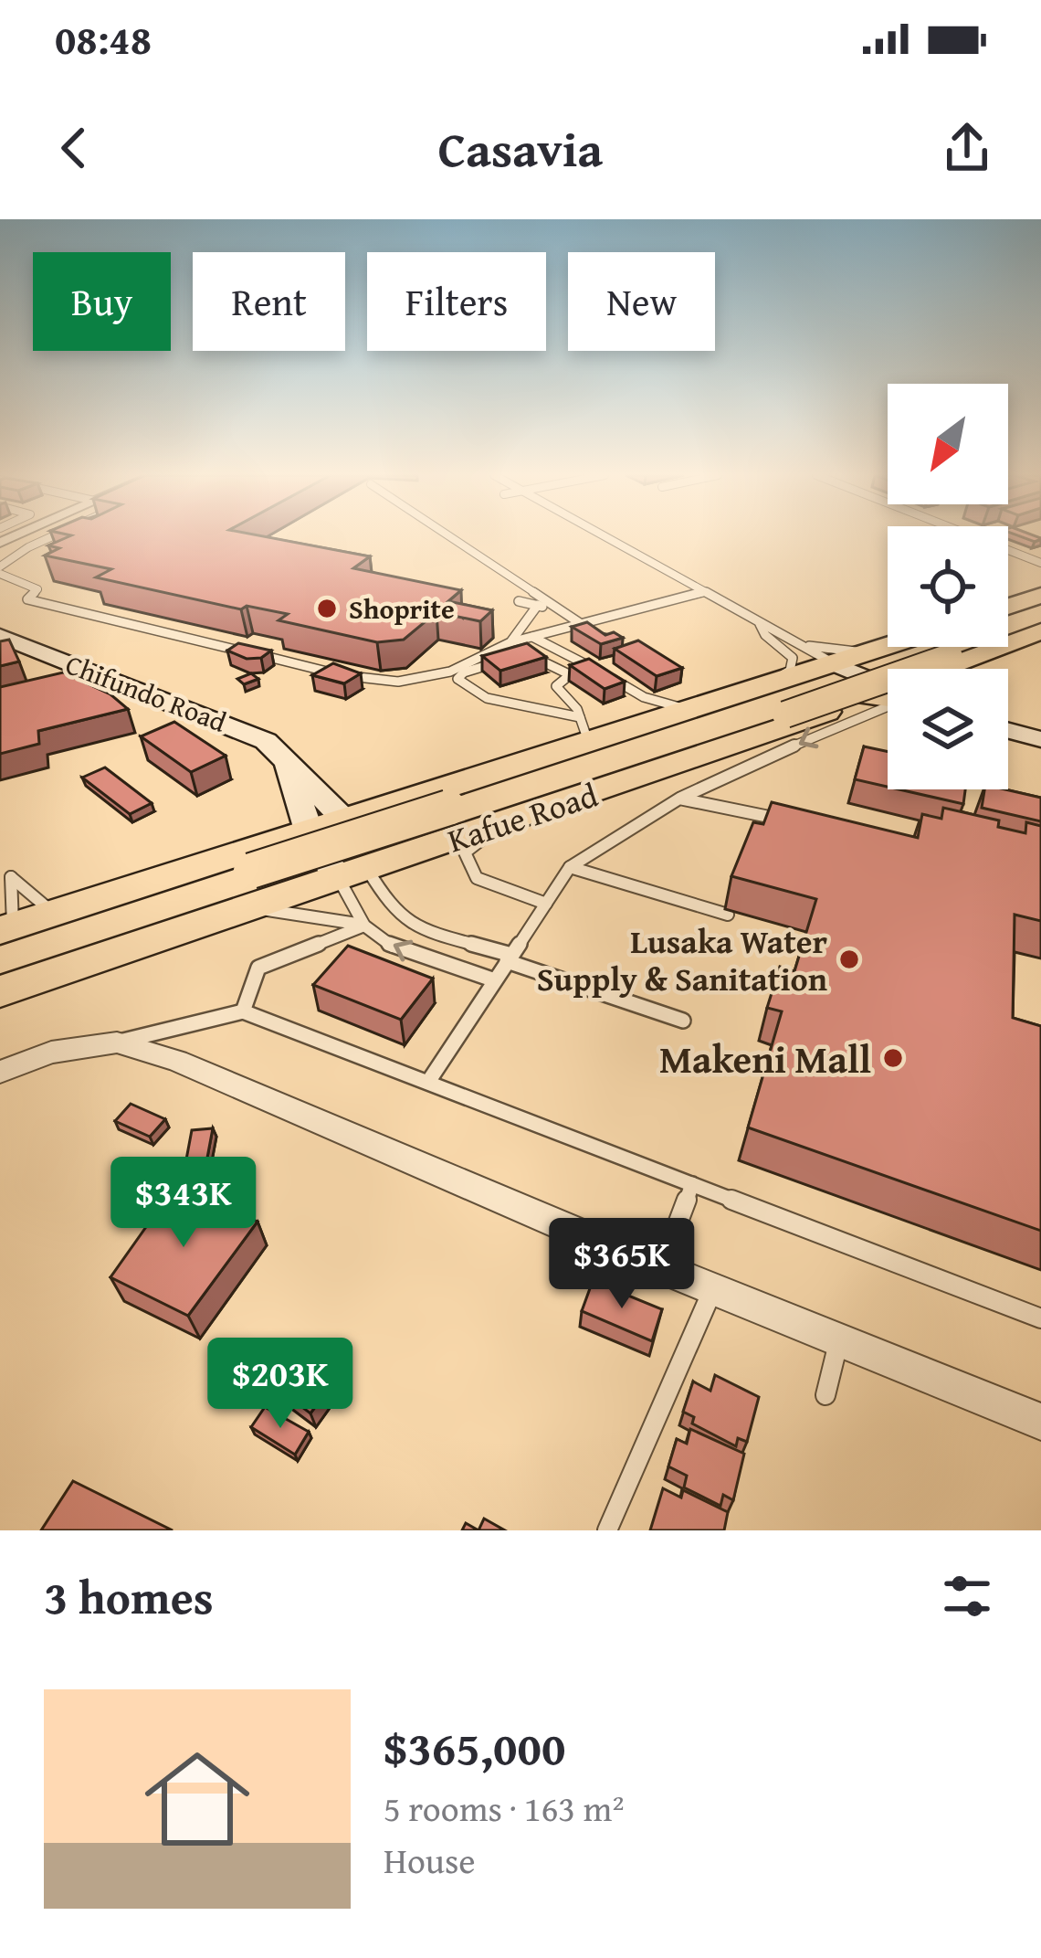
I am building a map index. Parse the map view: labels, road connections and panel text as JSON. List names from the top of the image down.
{
  "streets": {
    "main road": ["Kafue Road"],
    "street": ["Chifundo Road"]
  },
  "crossings": [
    ["Chifundo Road", "Kafue Road"]
  ],
  "places": ["Shoprite", "Lusaka Water Supply & Sanitation", "Makeni Mall"],
  "north": "bottom left",
  "page": {
    "status": "08:48",
    "header": "Casavia",
    "chip": [
      "Buy",
      "Rent",
      "Filters",
      "New"
    ],
    "price": ["$343K", "$365K", "$203K"],
    "heading": "3 homes",
    "list": [
      {
        "name": "$365,000",
        "note": "5 rooms · 163 m² · House"
      }
    ]
  }
}
